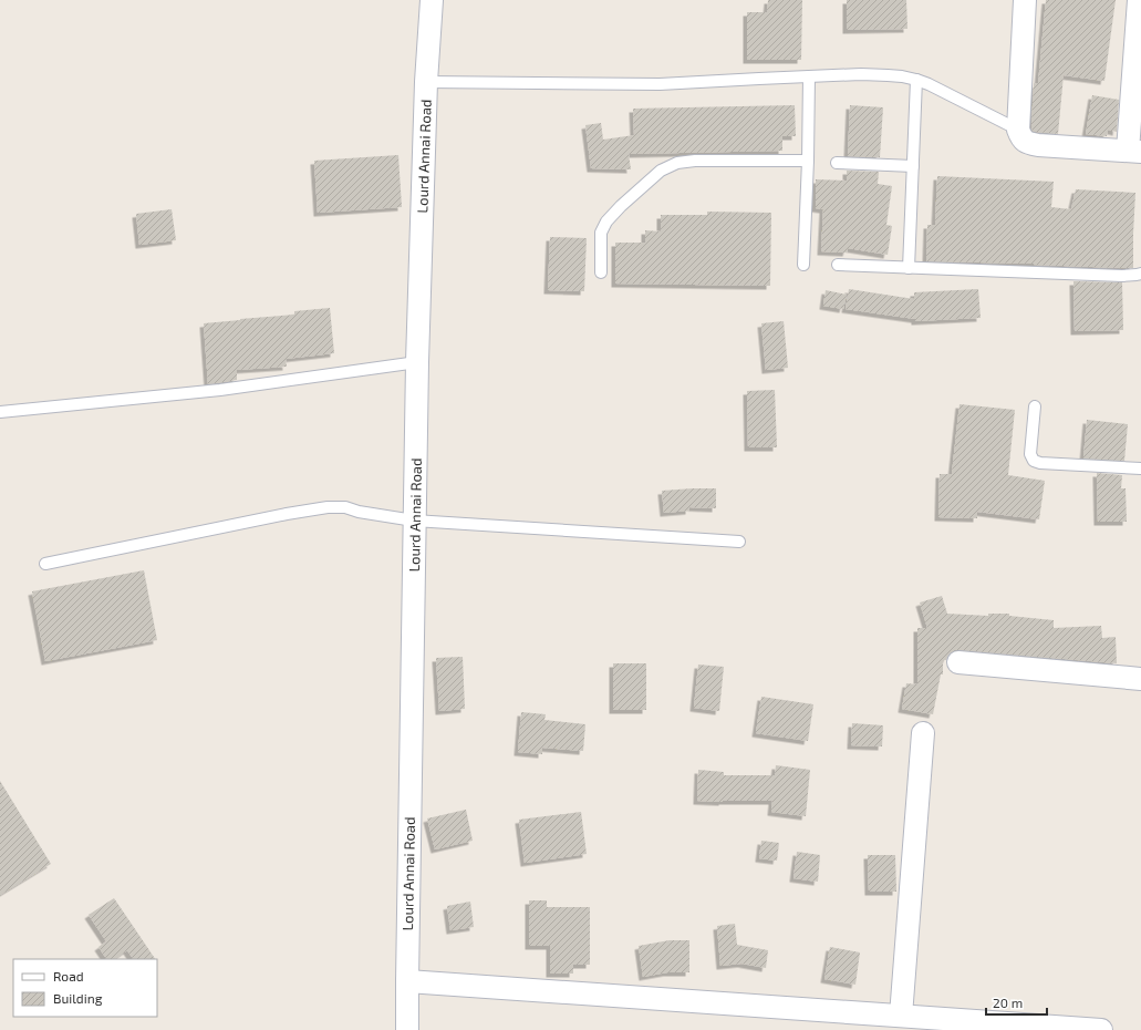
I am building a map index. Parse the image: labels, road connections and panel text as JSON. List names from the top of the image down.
{
  "streets": {
    "street": ["Lourd Annai Road"]
  },
  "legend": ["Road", "Building"],
  "scale_bar": "20 m"
}
